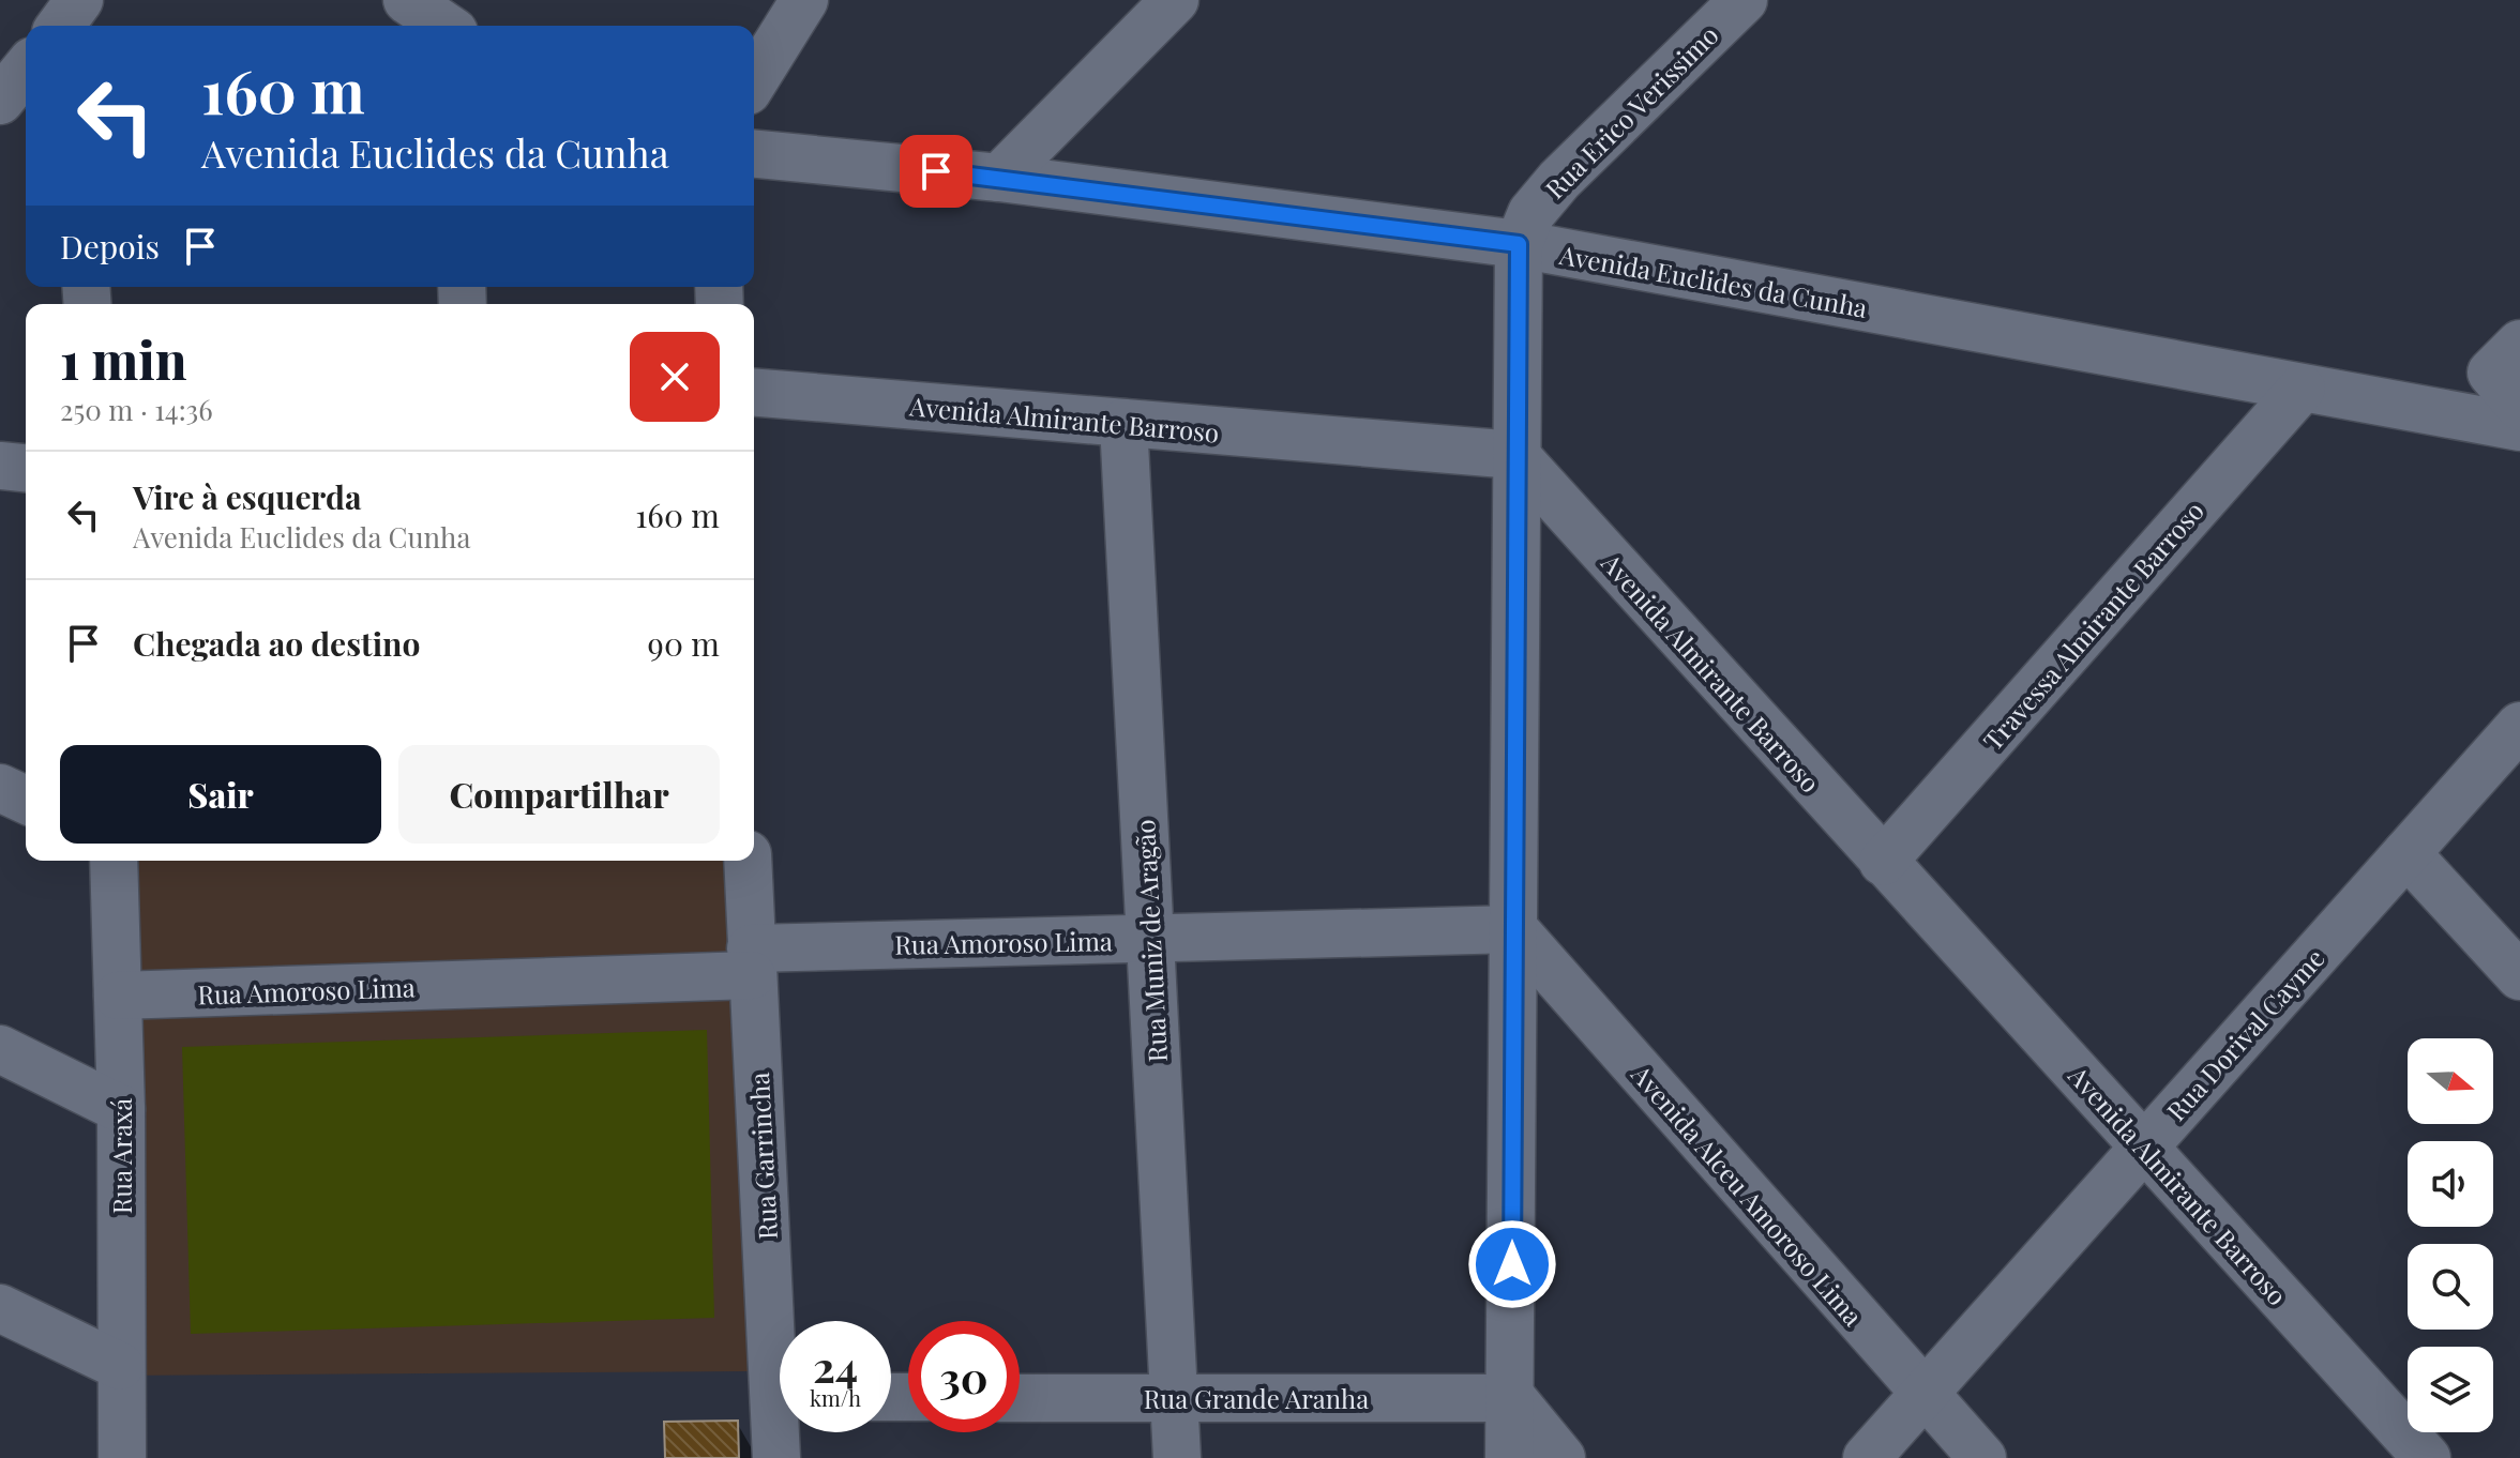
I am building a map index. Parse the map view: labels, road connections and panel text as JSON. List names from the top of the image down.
{
  "streets": {
    "street": [
      "Rua Erico Verissimo",
      "Avenida Euclides da Cunha",
      "Avenida Almirante Barroso",
      "Travessa Almirante Barroso",
      "Rua Muniz de Aragão",
      "Rua Amoroso Lima",
      "Rua Dorival Cayme",
      "Rua Araxá",
      "Rua Garrincha",
      "Avenida Alceu Amoroso Lima",
      "Rua Grande Aranha"
    ]
  },
  "crossings": [
    ["Rua Erico Verissimo", "Avenida Euclides da Cunha"],
    ["Rua Erico Verissimo", "Avenida Almirante Barroso"],
    ["Rua Erico Verissimo", "Rua Amoroso Lima"],
    ["Rua Erico Verissimo", "Avenida Alceu Amoroso Lima"],
    ["Rua Erico Verissimo", "Rua Grande Aranha"],
    ["Avenida Euclides da Cunha", "Travessa Almirante Barroso"],
    ["Avenida Almirante Barroso", "Travessa Almirante Barroso"],
    ["Avenida Almirante Barroso", "Rua Muniz de Aragão"],
    ["Avenida Almirante Barroso", "Rua Dorival Cayme"],
    ["Rua Muniz de Aragão", "Rua Amoroso Lima"],
    ["Rua Muniz de Aragão", "Rua Grande Aranha"],
    ["Rua Amoroso Lima", "Rua Araxá"],
    ["Rua Amoroso Lima", "Rua Garrincha"],
    ["Rua Amoroso Lima", "Avenida Alceu Amoroso Lima"],
    ["Rua Dorival Cayme", "Avenida Alceu Amoroso Lima"]
  ],
  "north": "right",
  "page": {
    "turn": ["160 m", "Avenida Euclides da Cunha"],
    "then": "Depois",
    "heading": ["1 min", "250 m · 14:36"],
    "list": [
      {
        "name": "Vire à esquerda",
        "note": "Avenida Euclides da Cunha",
        "value": "160 m"
      },
      {
        "name": "Chegada ao destino",
        "value": "90 m"
      }
    ],
    "buttons": ["Sair", "Compartilhar"],
    "speed": "24 km/h",
    "limit": "30"
  }
}
